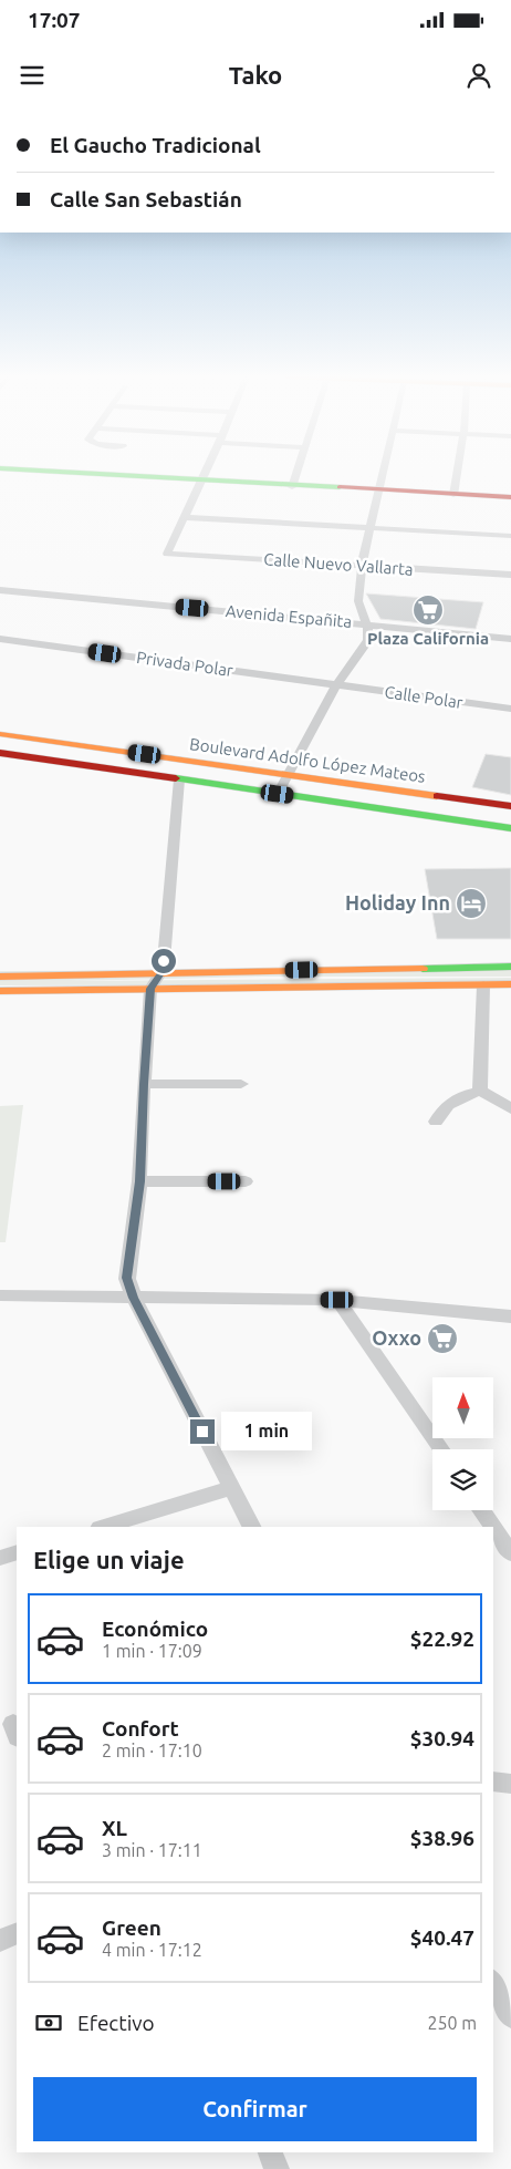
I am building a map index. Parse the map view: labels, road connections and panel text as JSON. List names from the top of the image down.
{
  "streets": {
    "street": [
      "Calle Nuevo Vallarta",
      "Avenida Españita",
      "Privada Polar",
      "Calle Polar",
      "Boulevard Adolfo López Mateos"
    ]
  },
  "crossings": [
    ["Privada Polar", "Calle Polar"]
  ],
  "places": {
    "supermarket": ["Plaza California", "Oxxo"],
    "hotel": ["Holiday Inn"]
  },
  "north": "top",
  "page": {
    "status": "17:07",
    "header": "Tako",
    "banner": ["El Gaucho Tradicional", "Calle San Sebastián"],
    "bubble": "1 min",
    "heading": "Elige un viaje",
    "list": [
      {
        "name": "Económico",
        "note": "1 min · 17:09",
        "value": "$22.92"
      },
      {
        "name": "Confort",
        "note": "2 min · 17:10",
        "value": "$30.94"
      },
      {
        "name": "XL",
        "note": "3 min · 17:11",
        "value": "$38.96"
      },
      {
        "name": "Green",
        "note": "4 min · 17:12",
        "value": "$40.47"
      }
    ],
    "pay": ["Efectivo", "250 m"],
    "buttons": "Confirmar"
  }
}
